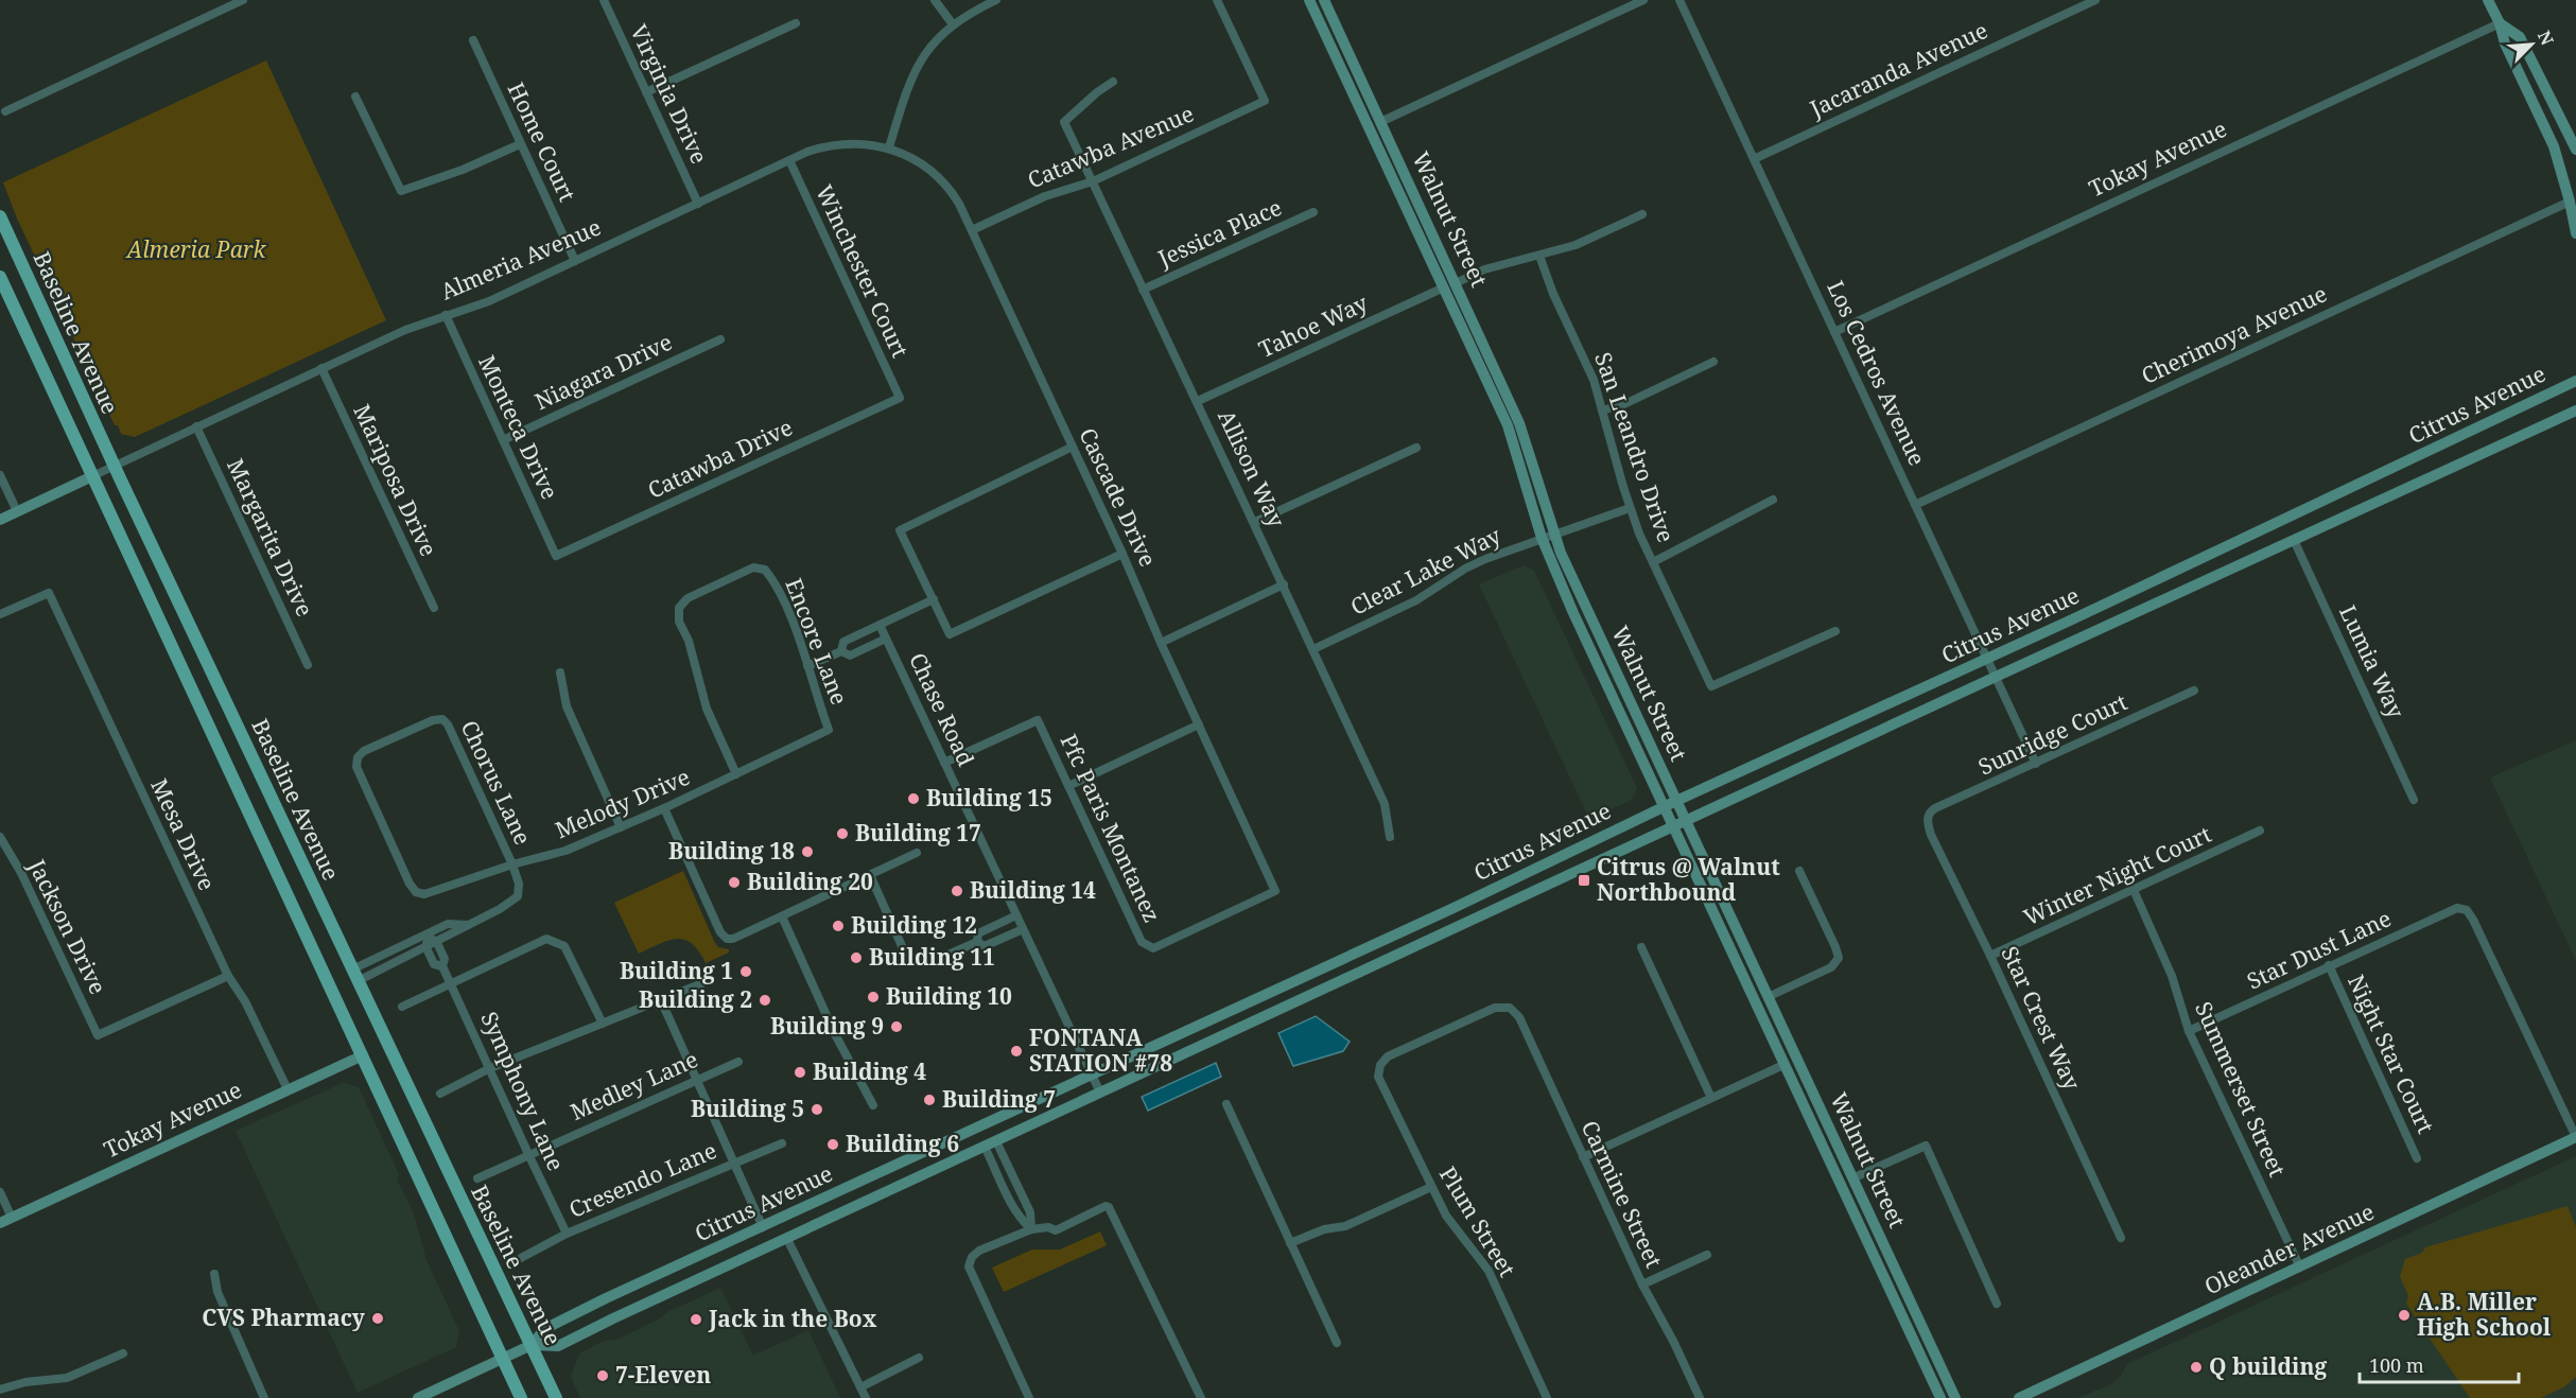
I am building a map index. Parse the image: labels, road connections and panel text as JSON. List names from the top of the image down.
{
  "streets": {
    "main road": [
      "Tokay Avenue",
      "Walnut Street",
      "Almeria Avenue",
      "Baseline Avenue",
      "Citrus Avenue",
      "Oleander Avenue"
    ],
    "street": [
      "Jacaranda Avenue",
      "Virginia Drive",
      "Home Court",
      "Catawba Avenue",
      "Jessica Place",
      "Winchester Court",
      "Tahoe Way",
      "Cherimoya Avenue",
      "Niagara Drive",
      "Los Cedros Avenue",
      "Monteca Drive",
      "San Leandro Drive",
      "Catawba Drive",
      "Allison Way",
      "Mariposa Drive",
      "Cascade Drive",
      "Margarita Drive",
      "Clear Lake Way",
      "Encore Lane",
      "Lumia Way",
      "Chase Road",
      "Sunridge Court",
      "Chorus Lane",
      "Melody Drive",
      "Pfc Paris Montanez",
      "Mesa Drive",
      "Winter Night Court",
      "Jackson Drive",
      "Star Dust Lane",
      "Star Crest Way",
      "Night Star Court",
      "Medley Lane",
      "Summerset Street",
      "Symphony Lane",
      "Cresendo Lane",
      "Carmine Street",
      "Plum Street"
    ]
  },
  "crossings": [
    ["Jacaranda Avenue", "Los Cedros Avenue"],
    ["Virginia Drive", "Almeria Avenue"],
    ["Home Court", "Almeria Avenue"],
    ["Catawba Avenue", "Allison Way"],
    ["Catawba Avenue", "Cascade Drive"],
    ["Tokay Avenue", "Baseline Avenue"],
    ["Tokay Avenue", "Los Cedros Avenue"],
    ["Tokay Avenue", "Mesa Drive"],
    ["Walnut Street", "Tahoe Way"],
    ["Walnut Street", "Citrus Avenue"],
    ["Walnut Street", "Clear Lake Way"],
    ["Jessica Place", "Allison Way"],
    ["Almeria Avenue", "Winchester Court"],
    ["Almeria Avenue", "Baseline Avenue"],
    ["Almeria Avenue", "Monteca Drive"],
    ["Almeria Avenue", "Mariposa Drive"],
    ["Almeria Avenue", "Cascade Drive"],
    ["Almeria Avenue", "Margarita Drive"],
    ["Winchester Court", "Catawba Drive"],
    ["Tahoe Way", "San Leandro Drive"],
    ["Tahoe Way", "Allison Way"],
    ["Baseline Avenue", "Citrus Avenue"],
    ["Cherimoya Avenue", "Los Cedros Avenue"],
    ["Niagara Drive", "Monteca Drive"],
    ["Los Cedros Avenue", "Citrus Avenue"],
    ["Los Cedros Avenue", "Sunridge Court"],
    ["Citrus Avenue", "Lumia Way"],
    ["Citrus Avenue", "Chase Road"],
    ["Monteca Drive", "Catawba Drive"],
    ["San Leandro Drive", "Clear Lake Way"],
    ["Allison Way", "Clear Lake Way"],
    ["Cascade Drive", "Pfc Paris Montanez"],
    ["Encore Lane", "Melody Drive"],
    ["Chase Road", "Pfc Paris Montanez"],
    ["Sunridge Court", "Star Crest Way"],
    ["Chorus Lane", "Melody Drive"],
    ["Mesa Drive", "Jackson Drive"],
    ["Winter Night Court", "Star Crest Way"],
    ["Winter Night Court", "Summerset Street"],
    ["Star Dust Lane", "Night Star Court"],
    ["Star Dust Lane", "Summerset Street"],
    ["Star Dust Lane", "Oleander Avenue"],
    ["Medley Lane", "Symphony Lane"],
    ["Summerset Street", "Oleander Avenue"],
    ["Symphony Lane", "Cresendo Lane"],
    ["Carmine Street", "Plum Street"]
  ],
  "parks": ["Almeria Park"],
  "places": {
    "other": [
      "Building 15",
      "Building 17",
      "Building 18",
      "Building 20",
      "Building 14",
      "Building 12",
      "Building 11",
      "Building 1",
      "Building 10",
      "Building 2",
      "Building 9",
      "FONTANA STATION #78",
      "Building 4",
      "Building 7",
      "Building 5",
      "Building 6",
      "A.B. Miller High School",
      "CVS Pharmacy",
      "Jack in the Box",
      "Q building",
      "7-Eleven"
    ],
    "transit": ["Citrus @ Walnut Northbound"]
  },
  "scale_bar": "100 m",
  "north": "top right"
}
